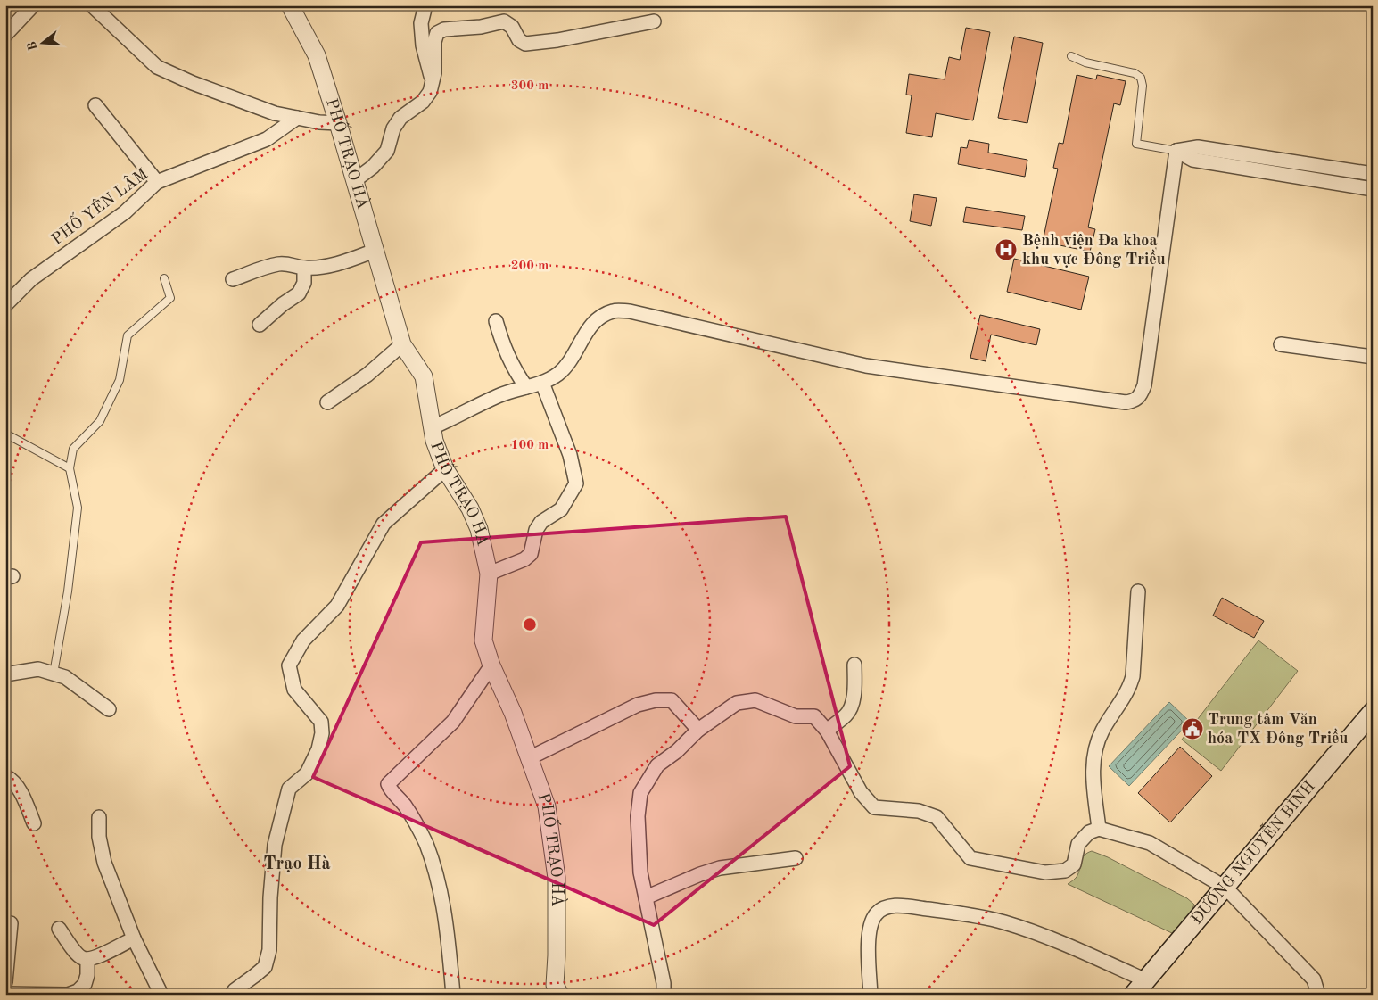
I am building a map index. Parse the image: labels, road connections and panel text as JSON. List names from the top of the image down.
{
  "streets": {
    "main road": ["ĐƯỜNG NGUYỄN BÌNH"],
    "street": ["PHỐ TRẠO HÀ", "PHỐ YÊN LÂM"]
  },
  "districts": ["Trạo Hà"],
  "places": {
    "hospital": ["Bệnh viện Đa khoa khu vực Đông Triều"],
    "public building": ["Trung tâm Văn hóa TX Đông Triều"]
  },
  "north": "left",
  "rings": ["300 m", "200 m", "100 m"]
}
